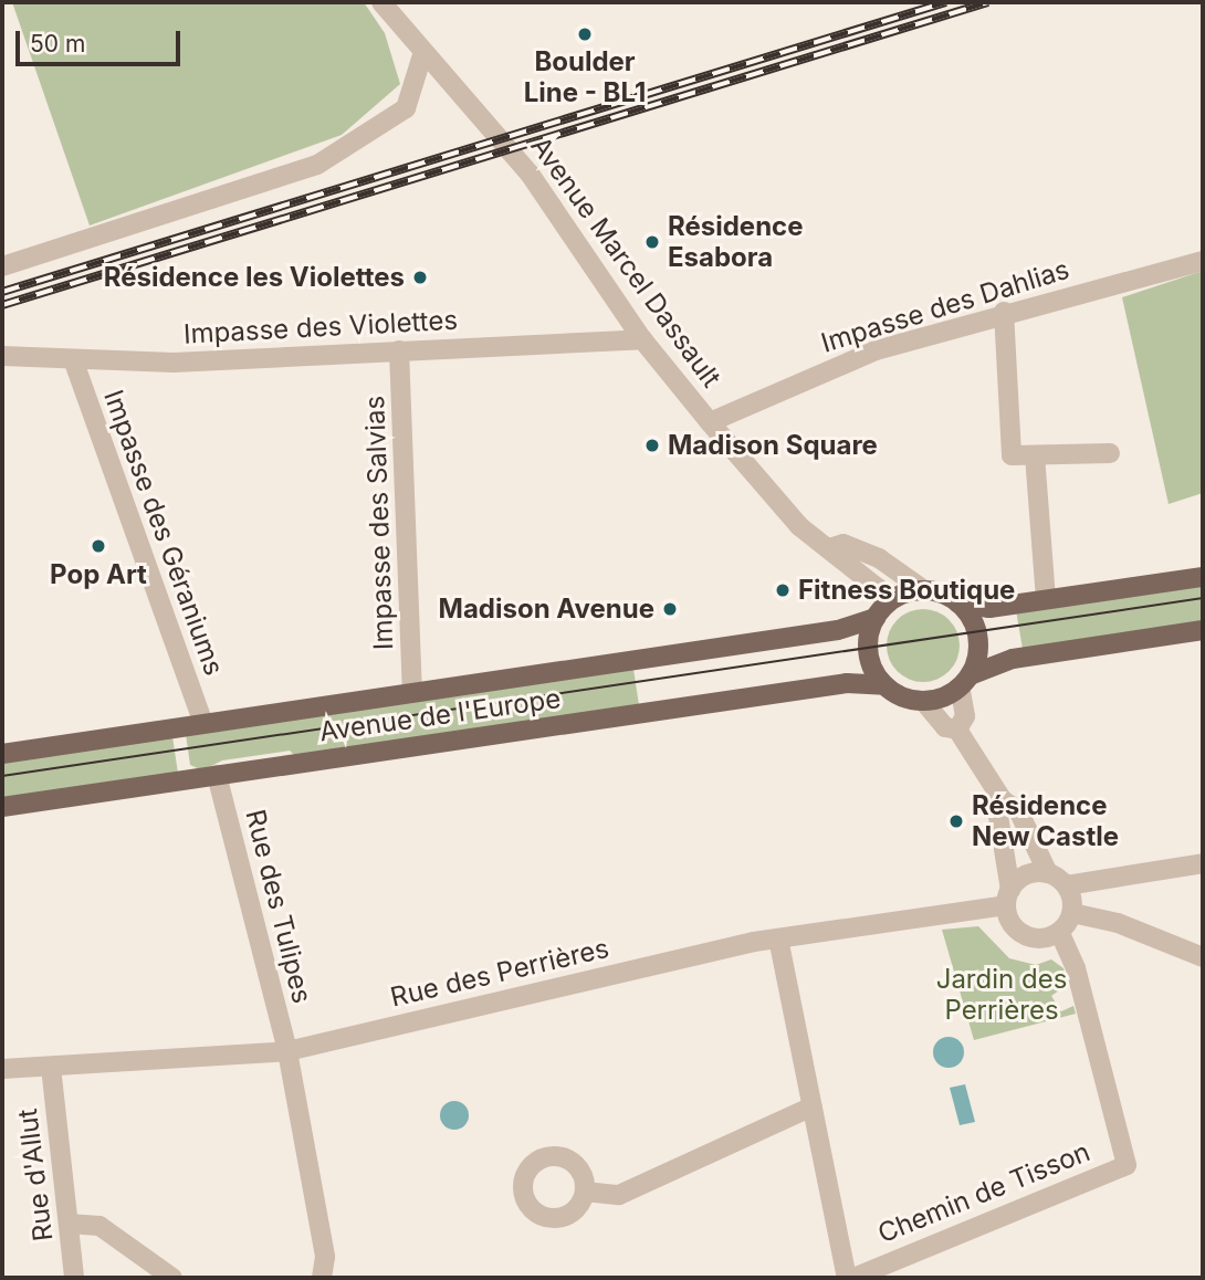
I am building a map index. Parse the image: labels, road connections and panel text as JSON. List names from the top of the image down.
{
  "streets": {
    "main road": ["Avenue de l'Europe"],
    "street": [
      "Avenue Marcel Dassault",
      "Impasse des Dahlias",
      "Impasse des Violettes",
      "Impasse des Salvias",
      "Impasse des Géraniums",
      "Rue des Tulipes",
      "Rue des Perrières",
      "Rue d'Allut",
      "Chemin de Tisson"
    ]
  },
  "crossings": [
    ["Avenue Marcel Dassault", "Impasse des Dahlias"],
    ["Avenue Marcel Dassault", "Impasse des Violettes"],
    ["Avenue Marcel Dassault", "Avenue de l'Europe"],
    ["Impasse des Violettes", "Impasse des Salvias"],
    ["Impasse des Violettes", "Impasse des Géraniums"],
    ["Impasse des Salvias", "Avenue de l'Europe"],
    ["Impasse des Géraniums", "Avenue de l'Europe"],
    ["Avenue de l'Europe", "Rue des Tulipes"],
    ["Rue des Tulipes", "Rue des Perrières"],
    ["Rue des Perrières", "Rue d'Allut"],
    ["Rue des Perrières", "Chemin de Tisson"]
  ],
  "parks": ["Jardin des Perrières"],
  "places": [
    "Boulder Line - BL1",
    "Résidence Esabora",
    "Résidence les Violettes",
    "Madison Square",
    "Pop Art",
    "Fitness Boutique",
    "Madison Avenue",
    "Résidence New Castle"
  ],
  "scale_bar": "50 m"
}
